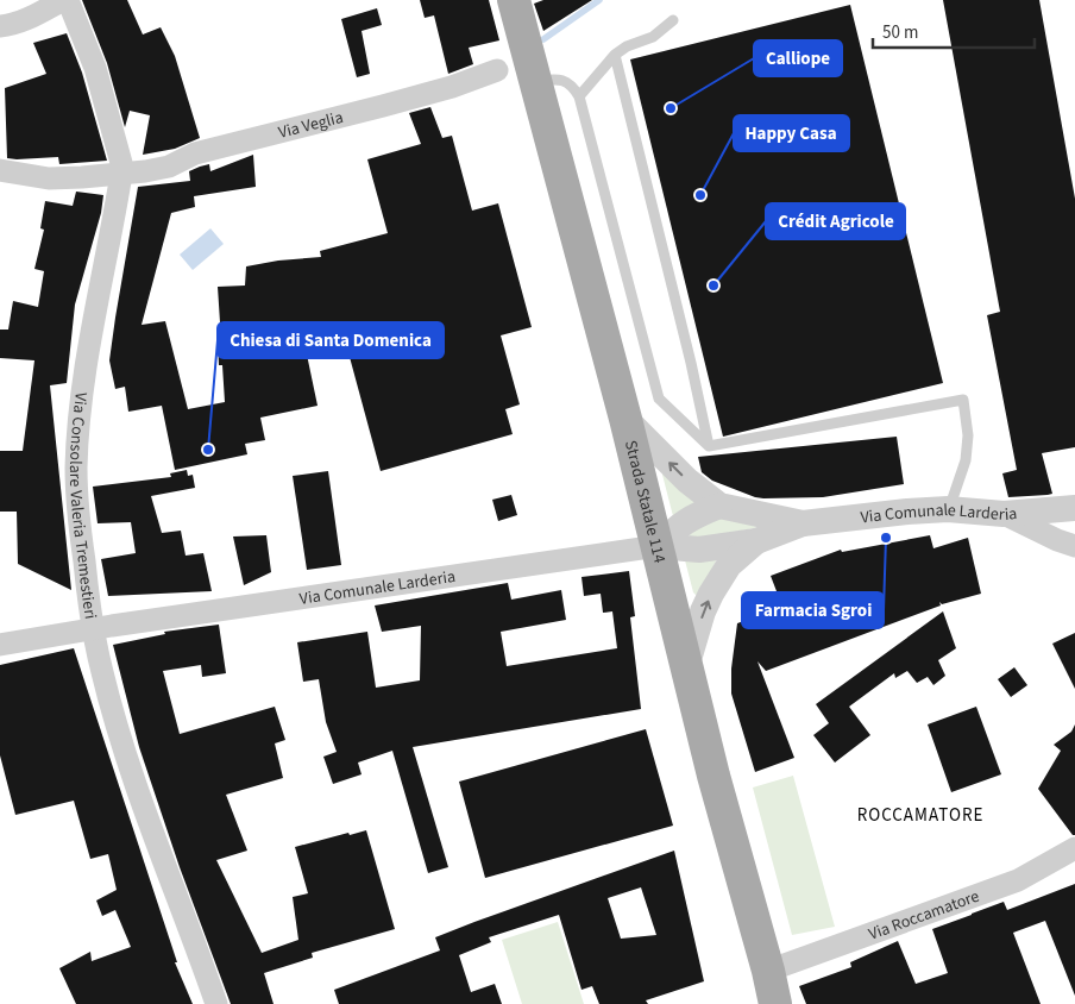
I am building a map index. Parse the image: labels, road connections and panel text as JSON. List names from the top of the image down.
{
  "streets": {
    "main road": ["Strada Statale 114"],
    "street": [
      "Via Veglia",
      "Via Consolare Valeria Tremestieri",
      "Via Comunale Larderia",
      "Via Roccamatore"
    ]
  },
  "crossings": [
    ["Via Veglia", "Via Consolare Valeria Tremestieri"],
    ["Strada Statale 114", "Via Comunale Larderia"],
    ["Strada Statale 114", "Via Roccamatore"],
    ["Via Consolare Valeria Tremestieri", "Via Comunale Larderia"]
  ],
  "districts": ["ROCCAMATORE"],
  "places": [
    "Calliope",
    "Happy Casa",
    "Crédit Agricole",
    "Chiesa di Santa Domenica",
    "Farmacia Sgroi"
  ],
  "scale_bar": "50 m"
}
